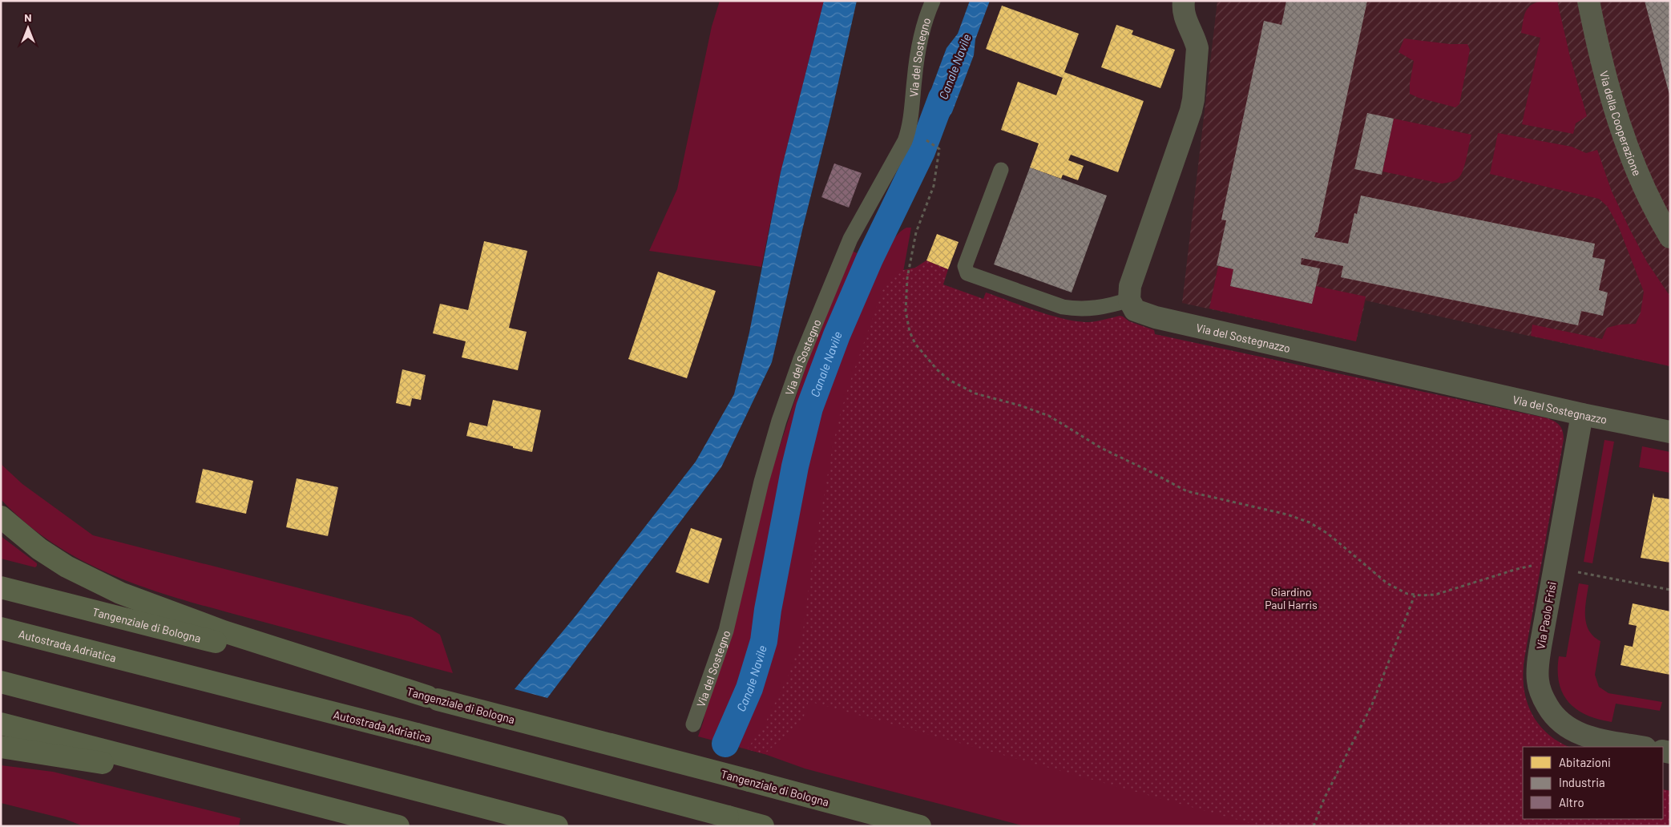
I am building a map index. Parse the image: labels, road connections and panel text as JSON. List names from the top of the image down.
{
  "streets": {
    "highway": ["Tangenziale di Bologna", "Autostrada Adriatica"],
    "street": ["Via della Cooperazione", "Via del Sostegnazzo", "Via Paolo Frisi"],
    "lane": ["Via del Sostegno"]
  },
  "crossings": [
    ["Via del Sostegnazzo", "Via Paolo Frisi"]
  ],
  "water": ["Canale Navile"],
  "parks": ["Giardino Paul Harris"],
  "legend": ["Abitazioni", "Industria", "Altro"],
  "north": "top"
}
